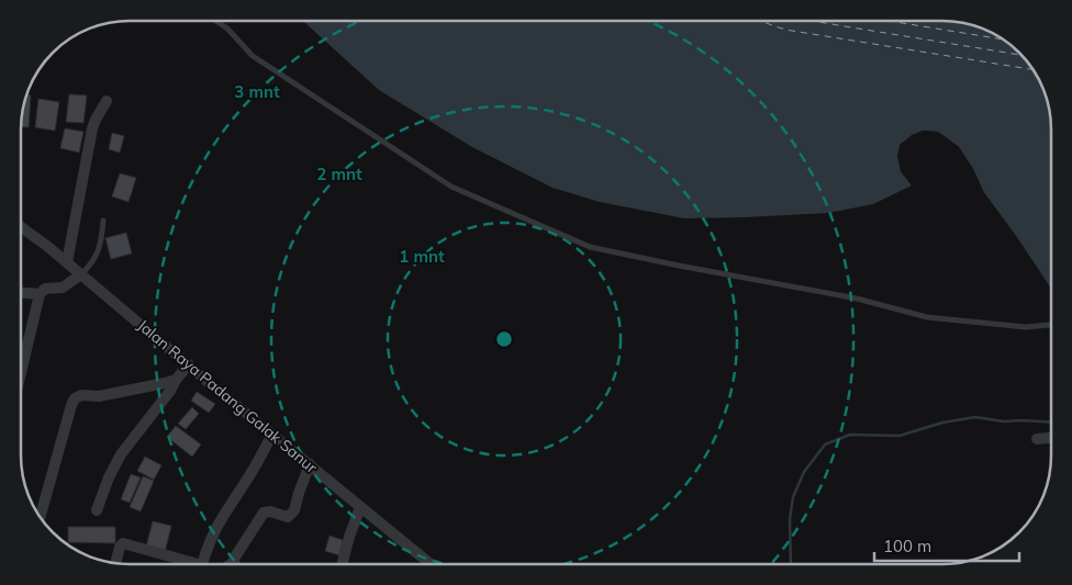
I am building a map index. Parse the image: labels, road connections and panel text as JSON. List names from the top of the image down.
{
  "streets": {
    "street": ["Jalan Raya Padang Galak Sanur"]
  },
  "scale_bar": "100 m",
  "rings": ["3 mnt", "2 mnt", "1 mnt"]
}
